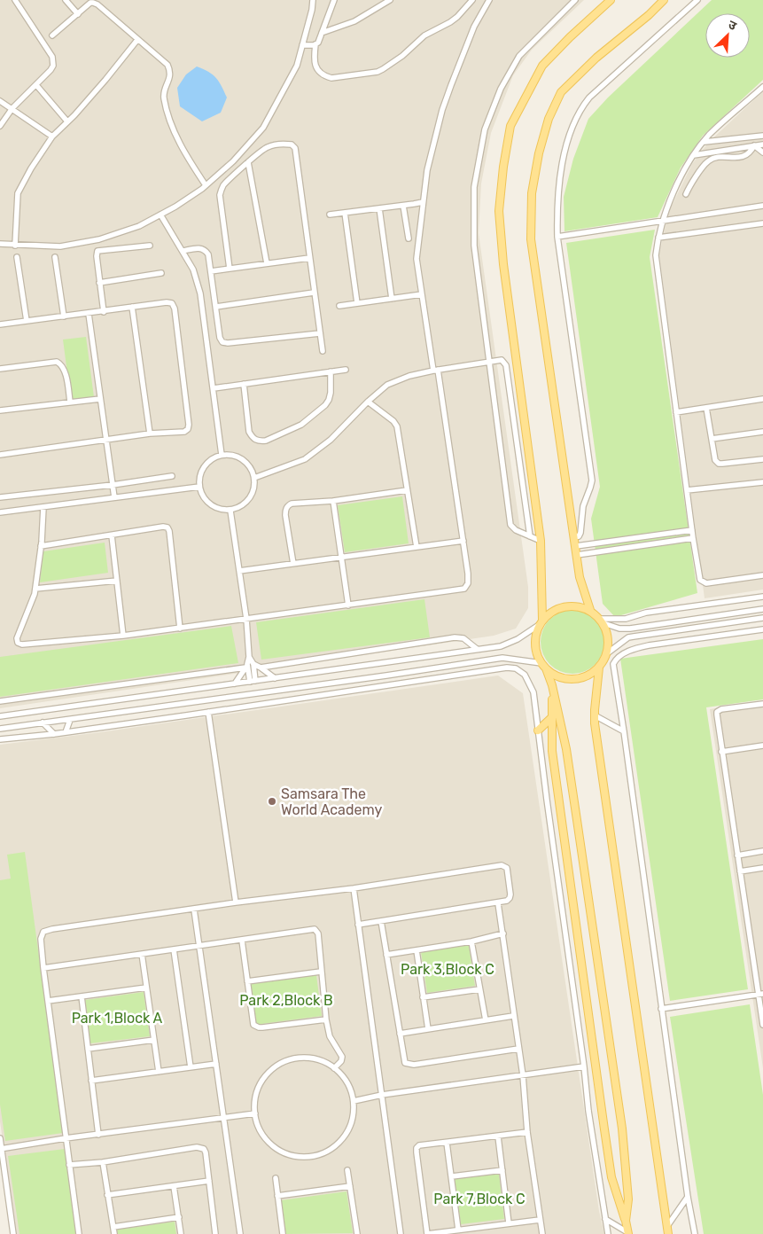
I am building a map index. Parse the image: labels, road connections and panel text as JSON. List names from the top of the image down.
{
  "parks": [
    "Park 3,Block C",
    "Park 2,Block B",
    "Park 1,Block A",
    "Park 7,Block C"
  ],
  "places": ["Samsara The World Academy"],
  "north": "top right"
}
